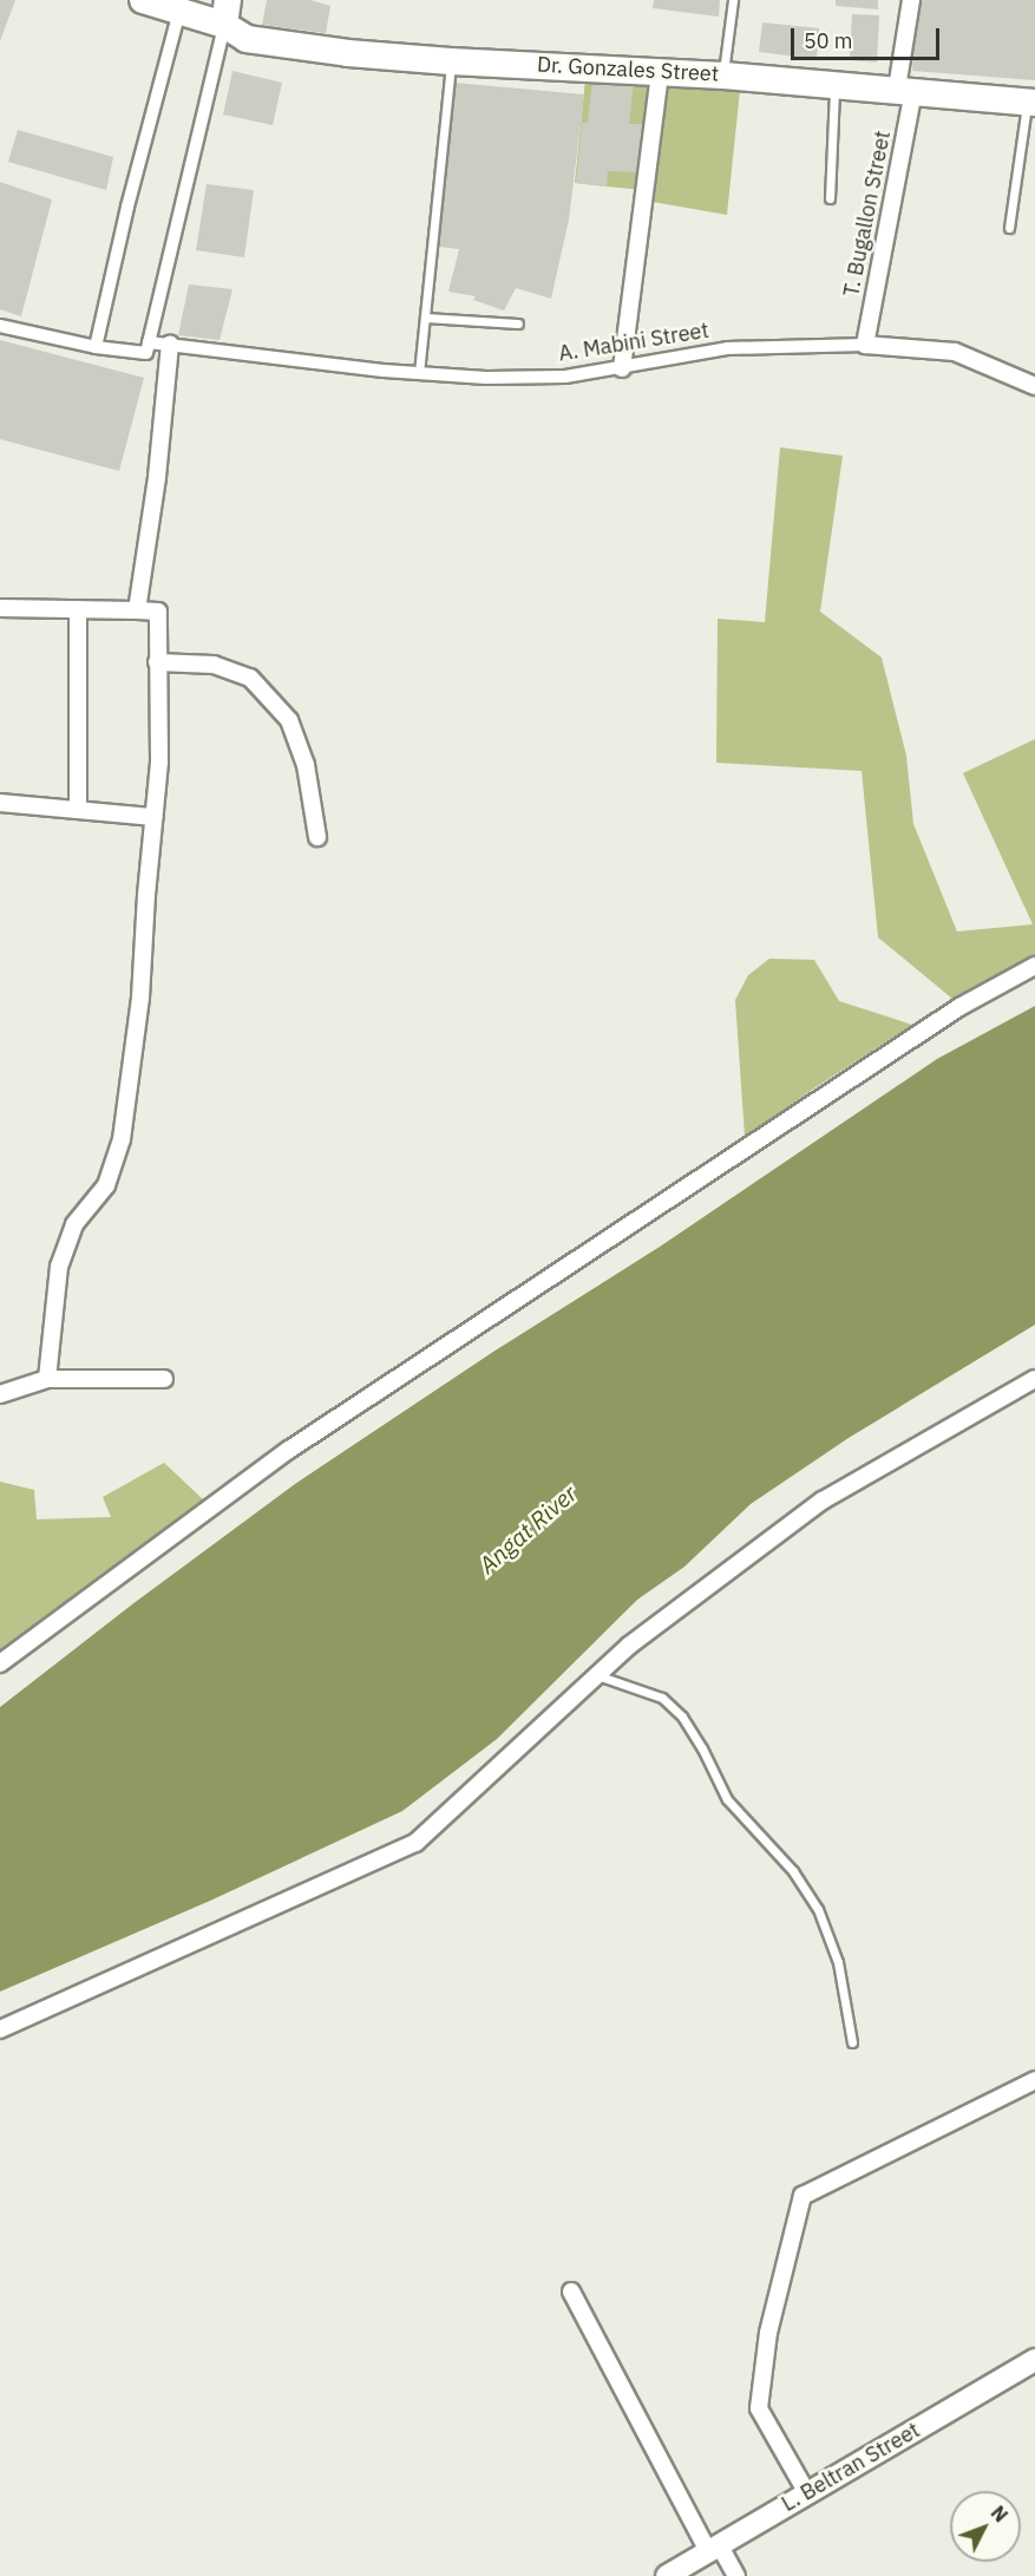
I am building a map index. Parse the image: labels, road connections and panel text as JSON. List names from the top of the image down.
{
  "streets": {
    "main road": ["Dr. Gonzales Street"],
    "street": ["T. Bugallon Street", "A. Mabini Street", "L. Beltran Street"]
  },
  "crossings": [
    ["Dr. Gonzales Street", "T. Bugallon Street"],
    ["T. Bugallon Street", "A. Mabini Street"]
  ],
  "water": ["Angat River"],
  "scale_bar": "50 m",
  "north": "top right"
}
